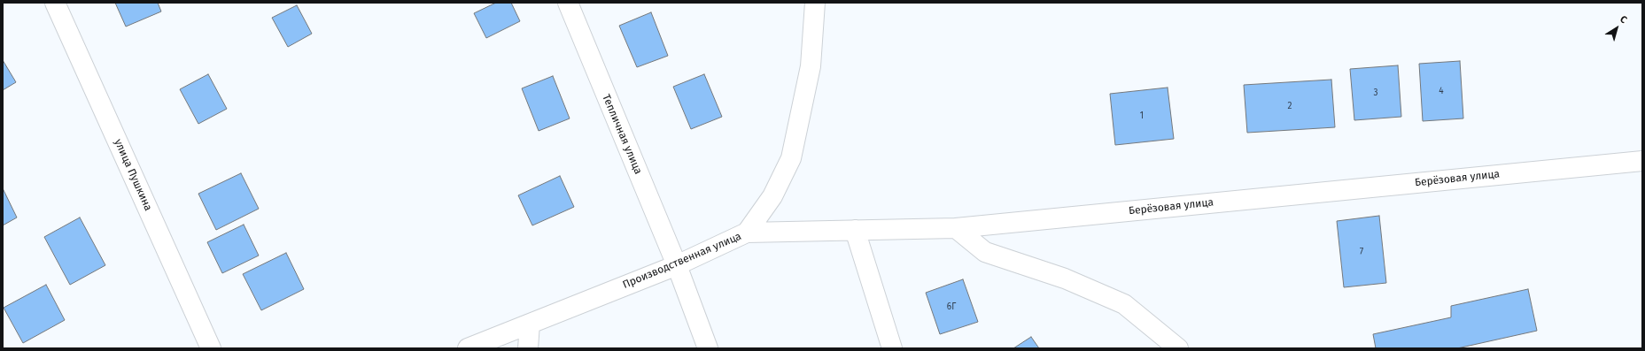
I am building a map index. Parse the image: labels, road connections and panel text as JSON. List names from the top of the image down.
{
  "streets": {
    "street": [
      "Тепличная улица",
      "улица Пушкина",
      "Берёзовая улица",
      "Производственная улица"
    ]
  },
  "crossings": [
    ["Тепличная улица", "Производственная улица"],
    ["Берёзовая улица", "Производственная улица"]
  ],
  "house_numbers": [
    "4",
    "3",
    "2",
    "1",
    "7",
    "6Г"
  ],
  "north": "top right"
}
